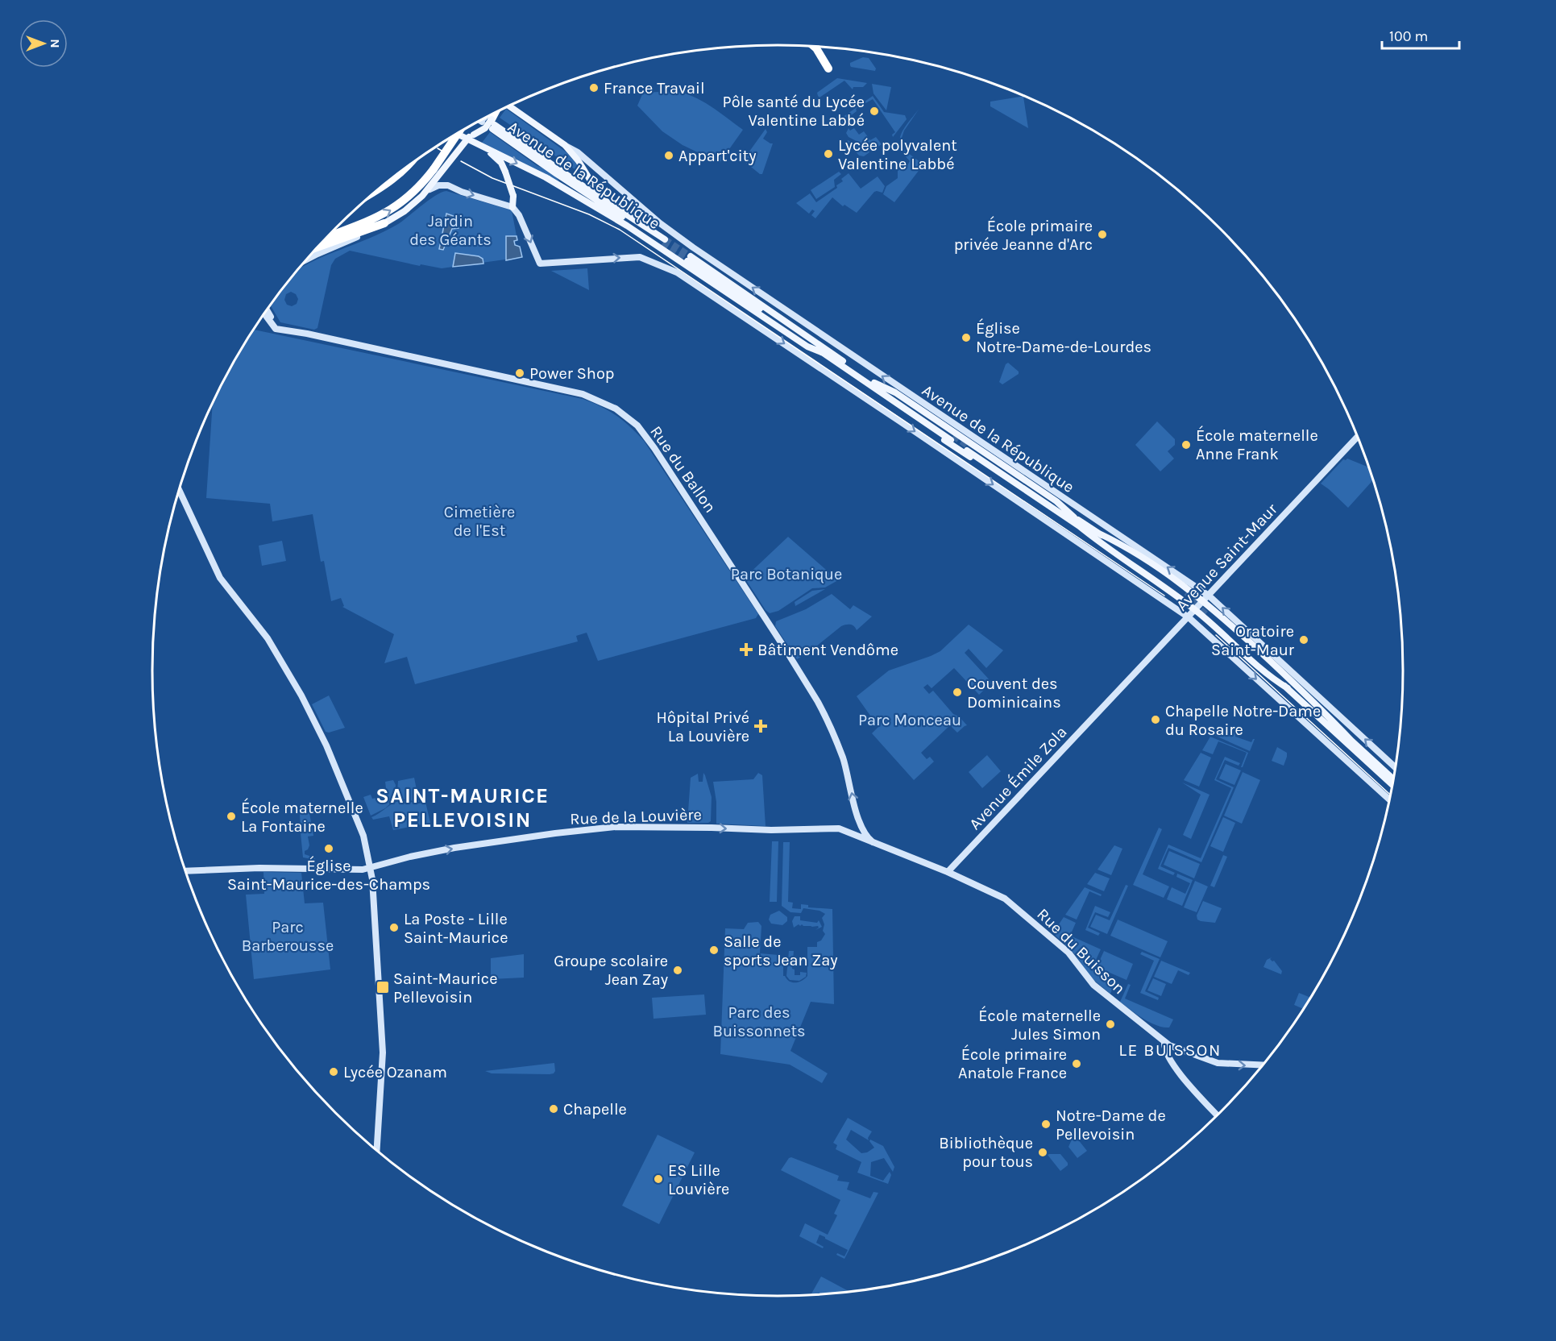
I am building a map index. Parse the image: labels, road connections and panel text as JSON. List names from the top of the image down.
{
  "streets": {
    "main road": ["Avenue de la République"],
    "street": [
      "Rue du Ballon",
      "Avenue Saint-Maur",
      "Avenue Émile Zola",
      "Rue de la Louvière",
      "Rue du Buisson"
    ]
  },
  "crossings": [
    ["Avenue de la République", "Avenue Saint-Maur"],
    ["Rue du Ballon", "Rue de la Louvière"],
    ["Rue du Ballon", "Rue du Buisson"],
    ["Avenue Saint-Maur", "Avenue Émile Zola"],
    ["Avenue Émile Zola", "Rue du Buisson"],
    ["Rue de la Louvière", "Rue du Buisson"]
  ],
  "one_way": ["Rue du Ballon", "Rue de la Louvière"],
  "districts": ["SAINT-MAURICE PELLEVOISIN", "LE BUISSON"],
  "parks": [
    "Jardin des Géants",
    "Cimetière de l'Est",
    "Parc Botanique",
    "Parc Monceau",
    "Parc Barberousse",
    "Parc des Buissonnets"
  ],
  "places": {
    "other": [
      "France Travail",
      "Pôle santé du Lycée Valentine Labbé",
      "Lycée polyvalent Valentine Labbé",
      "Appart'city",
      "École primaire privée Jeanne d'Arc",
      "Église Notre-Dame-de-Lourdes",
      "Power Shop",
      "École maternelle Anne Frank",
      "Oratoire Saint-Maur",
      "Couvent des Dominicains",
      "Chapelle Notre-Dame du Rosaire",
      "École maternelle La Fontaine",
      "Église Saint-Maurice-des-Champs",
      "La Poste - Lille Saint-Maurice",
      "Salle de sports Jean Zay",
      "Groupe scolaire Jean Zay",
      "École maternelle Jules Simon",
      "École primaire Anatole France",
      "Lycée Ozanam",
      "Chapelle",
      "Notre-Dame de Pellevoisin",
      "Bibliothèque pour tous",
      "ES Lille Louvière"
    ],
    "health": ["Bâtiment Vendôme", "Hôpital Privé La Louvière"],
    "transit": ["Saint-Maurice Pellevoisin"]
  },
  "scale_bar": "100 m",
  "north": "right"
}
